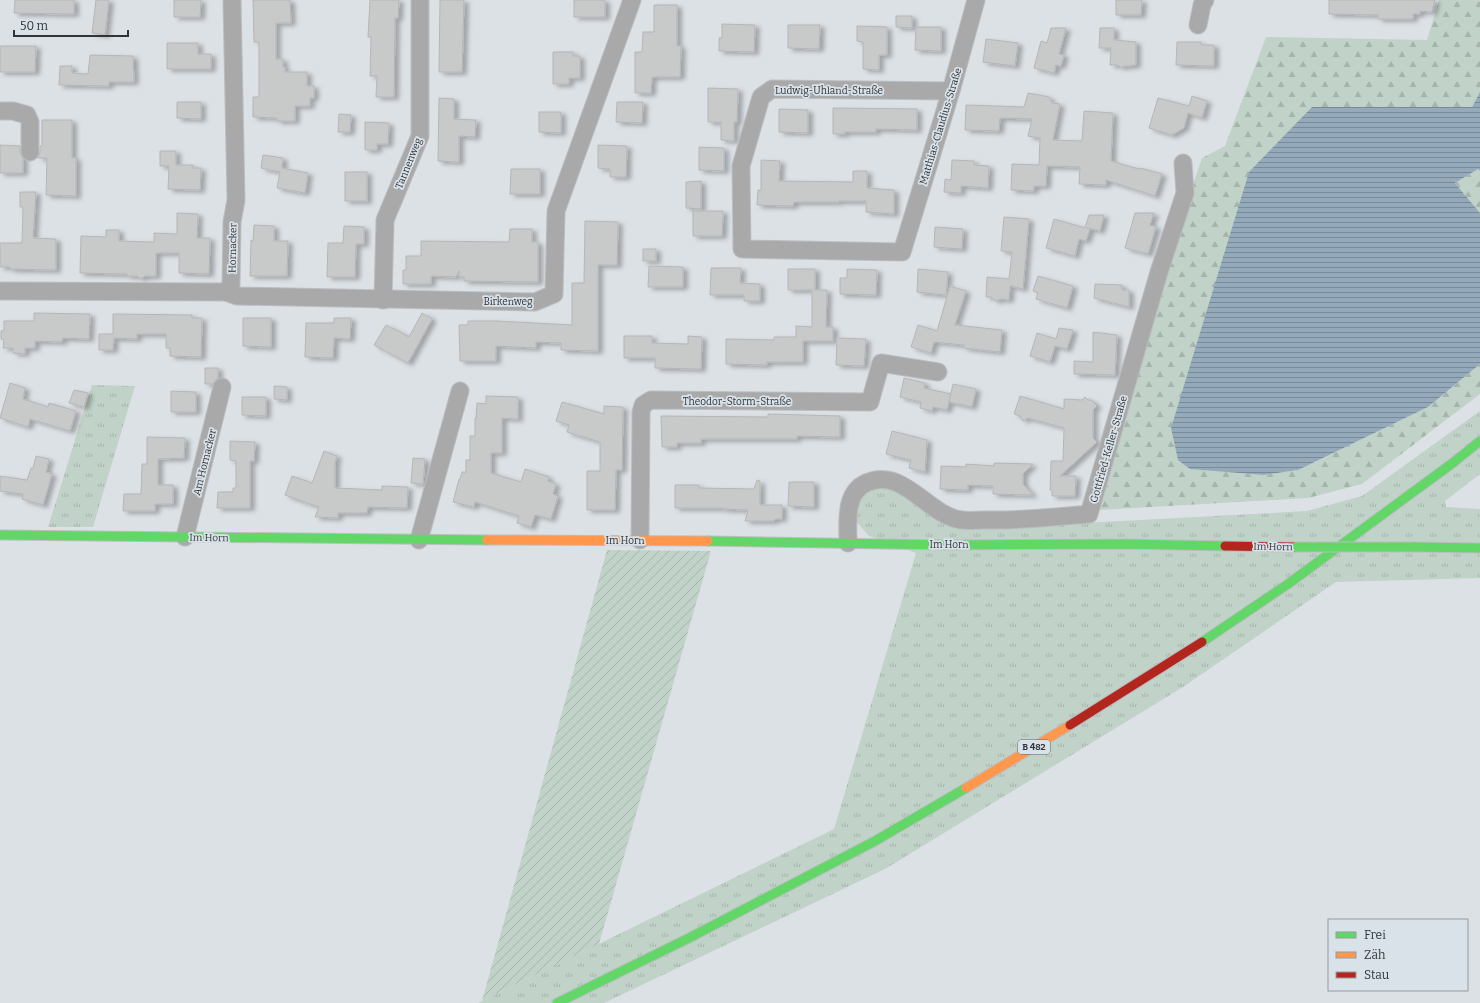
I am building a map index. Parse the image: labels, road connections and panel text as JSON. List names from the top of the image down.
{
  "streets": {
    "street": [
      "Ludwig-Uhland-Straße",
      "Matthias-Claudius-Straße",
      "Tannenweg",
      "Hornacker",
      "Birkenweg",
      "Theodor-Storm-Straße",
      "Gottfried-Keller-Straße",
      "Am Hornacker",
      "Im Horn",
      "B 482"
    ]
  },
  "crossings": [
    ["Ludwig-Uhland-Straße", "Matthias-Claudius-Straße"],
    ["Tannenweg", "Birkenweg"],
    ["Hornacker", "Birkenweg"],
    ["Theodor-Storm-Straße", "Im Horn"],
    ["Gottfried-Keller-Straße", "Im Horn"],
    ["Am Hornacker", "Im Horn"]
  ],
  "legend": ["Frei", "Zäh", "Stau"],
  "scale_bar": "50 m"
}
